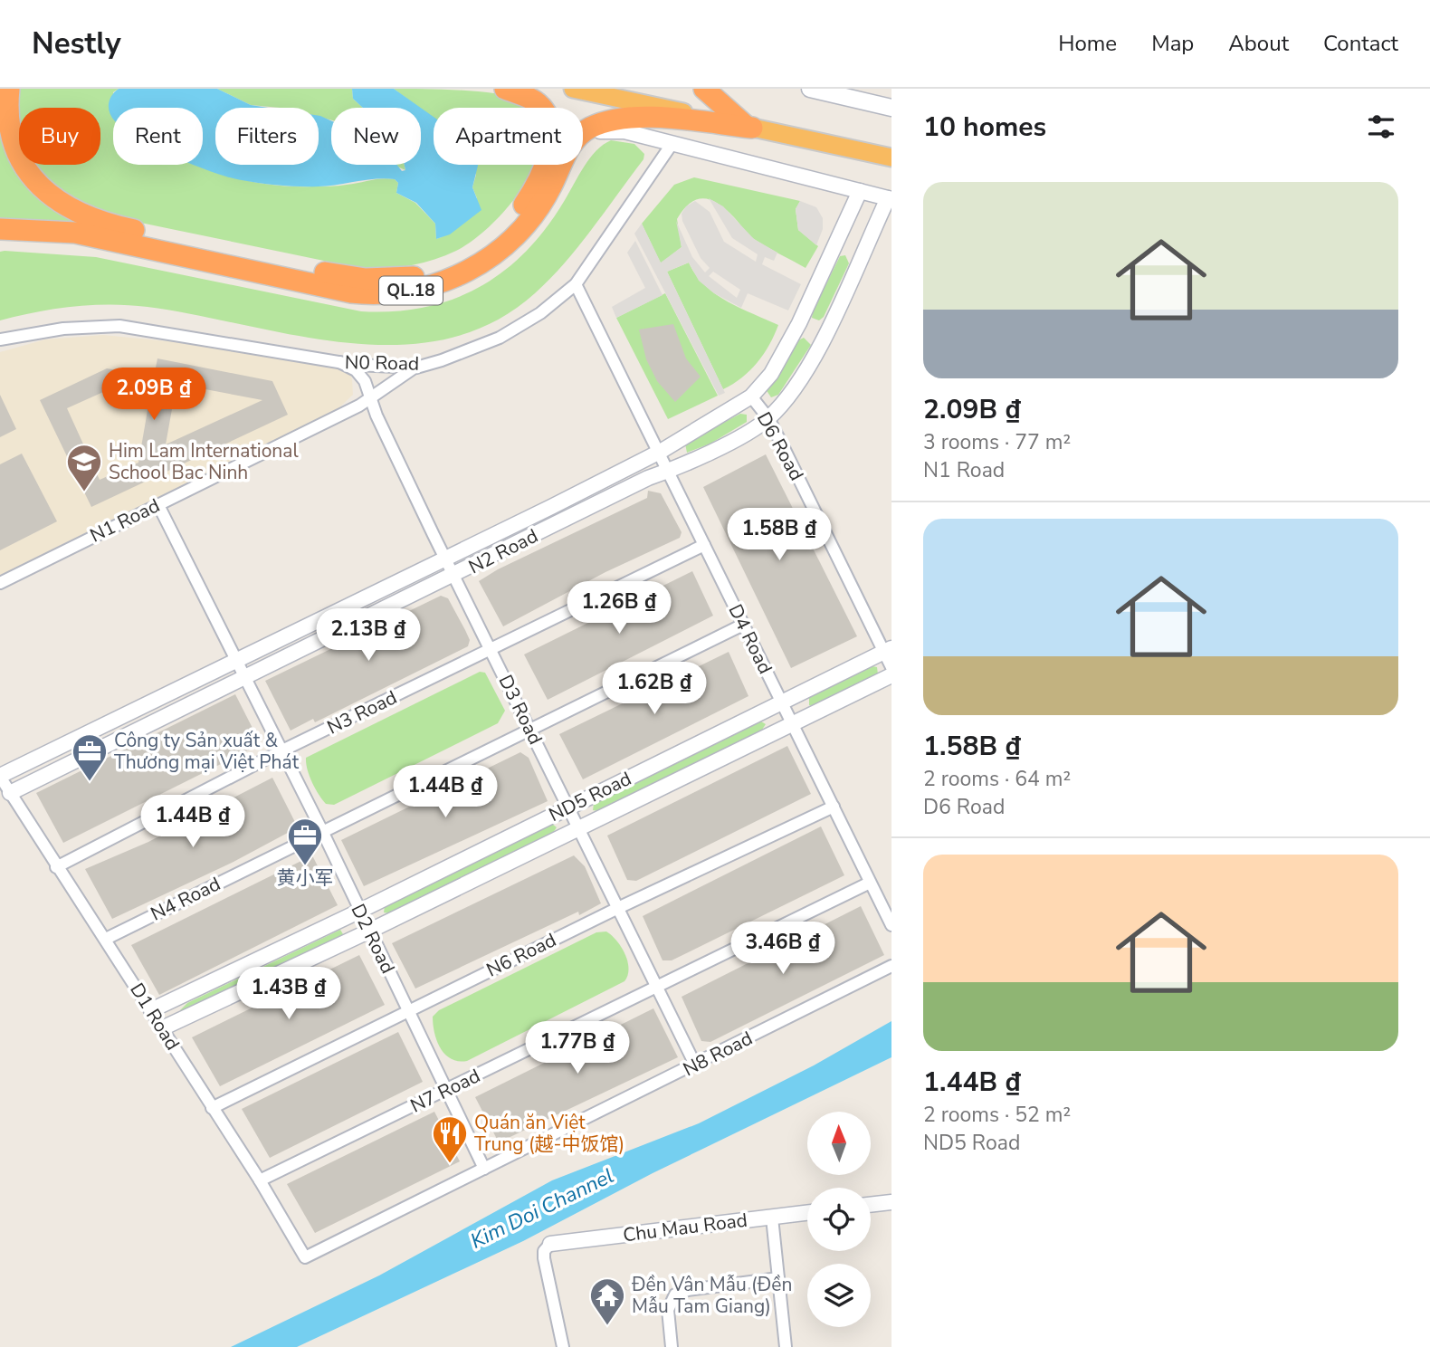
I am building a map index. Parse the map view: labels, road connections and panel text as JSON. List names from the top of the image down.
{
  "streets": {
    "highway": ["QL.18"],
    "street": [
      "N0 Road",
      "D6 Road",
      "N1 Road",
      "N2 Road",
      "D4 Road",
      "D3 Road",
      "N3 Road",
      "ND5 Road",
      "N4 Road",
      "D2 Road",
      "N6 Road",
      "D1 Road",
      "N8 Road",
      "N7 Road",
      "Chu Mau Road"
    ]
  },
  "crossings": [
    ["N0 Road", "N1 Road"],
    ["N0 Road", "D4 Road"],
    ["N0 Road", "D3 Road"],
    ["D6 Road", "N2 Road"],
    ["D6 Road", "ND5 Road"],
    ["N1 Road", "D3 Road"],
    ["N1 Road", "D2 Road"],
    ["N2 Road", "D4 Road"],
    ["N2 Road", "D3 Road"],
    ["N2 Road", "D2 Road"],
    ["N2 Road", "D1 Road"],
    ["D4 Road", "N3 Road"],
    ["D4 Road", "ND5 Road"],
    ["D4 Road", "N4 Road"],
    ["D4 Road", "N6 Road"],
    ["D4 Road", "N7 Road"],
    ["D3 Road", "N3 Road"],
    ["D3 Road", "ND5 Road"],
    ["D3 Road", "N4 Road"],
    ["D3 Road", "N6 Road"],
    ["D3 Road", "N8 Road"],
    ["D3 Road", "N7 Road"],
    ["N3 Road", "D2 Road"],
    ["N3 Road", "D1 Road"],
    ["ND5 Road", "D2 Road"],
    ["ND5 Road", "D1 Road"],
    ["N4 Road", "D2 Road"],
    ["N4 Road", "D1 Road"],
    ["D2 Road", "N6 Road"],
    ["D2 Road", "N8 Road"],
    ["D2 Road", "N7 Road"],
    ["N6 Road", "D1 Road"],
    ["D1 Road", "N8 Road"],
    ["D1 Road", "N7 Road"]
  ],
  "water": ["Kim Doi Channel"],
  "places": {
    "school or university": ["Him Lam International School Bac Ninh"],
    "office": ["Công ty Sản xuất & Thương mại Việt Phát", "黄小军"],
    "restaurant": ["Quán ăn Việt Trung (越-中饭馆)"],
    "temple": ["Đền Vân Mẫu (Đền Mẫu Tam Giang)"]
  },
  "north": "top",
  "page": {
    "header": "Nestly",
    "nav": [
      "Home",
      "Map",
      "About",
      "Contact"
    ],
    "heading": "10 homes",
    "chip": [
      "Buy",
      "Rent",
      "Filters",
      "New",
      "Apartment"
    ],
    "list": [
      {
        "name": "2.09B ₫",
        "note": "3 rooms · 77 m² · N1 Road"
      },
      {
        "name": "1.58B ₫",
        "note": "2 rooms · 64 m² · D6 Road"
      },
      {
        "name": "1.44B ₫",
        "note": "2 rooms · 52 m² · ND5 Road"
      }
    ],
    "price": [
      "2.09B ₫",
      "1.58B ₫",
      "1.26B ₫",
      "2.13B ₫",
      "1.62B ₫",
      "1.44B ₫",
      "1.44B ₫",
      "3.46B ₫",
      "1.43B ₫",
      "1.77B ₫"
    ]
  }
}
